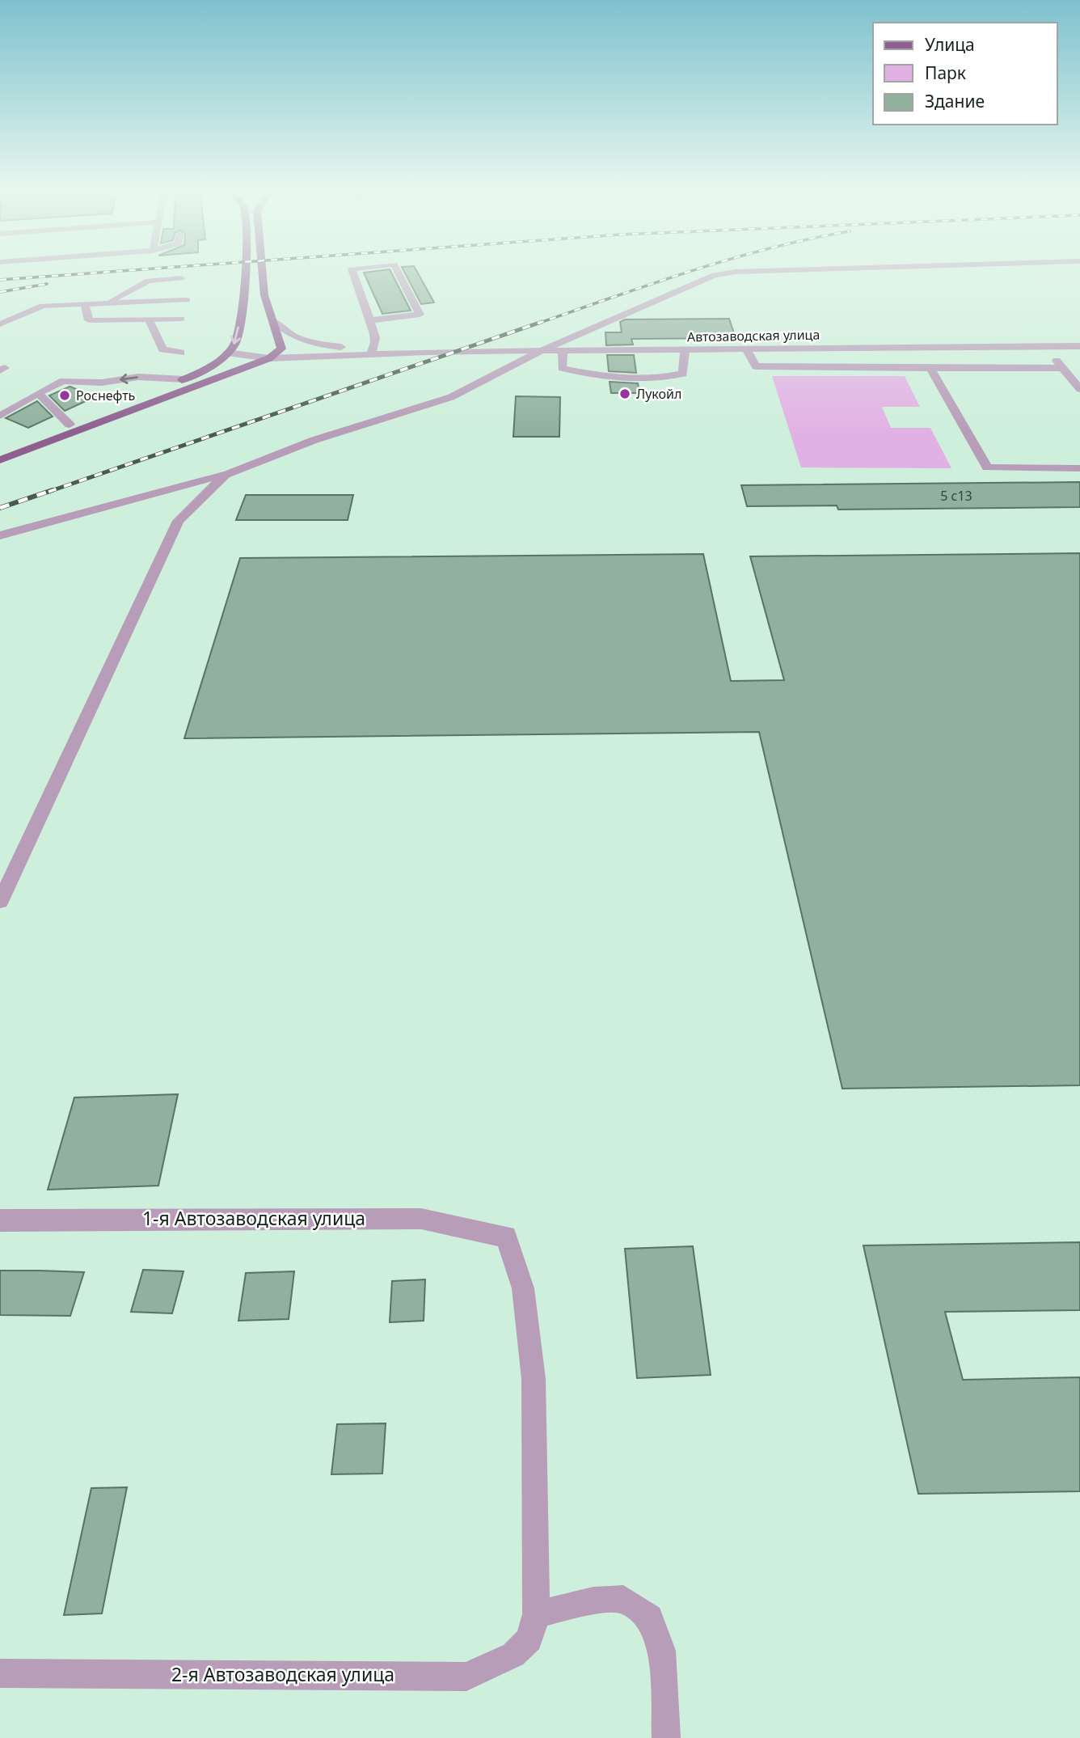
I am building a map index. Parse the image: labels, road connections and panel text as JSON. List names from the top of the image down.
{
  "streets": {
    "street": ["Автозаводская улица", "1-я Автозаводская улица", "2-я Автозаводская улица"]
  },
  "crossings": [
    ["1-я Автозаводская улица", "2-я Автозаводская улица"]
  ],
  "places": ["Лукойл", "Роснефть"],
  "house_numbers": ["5 с13"],
  "legend": ["Улица", "Парк", "Здание"]
}
